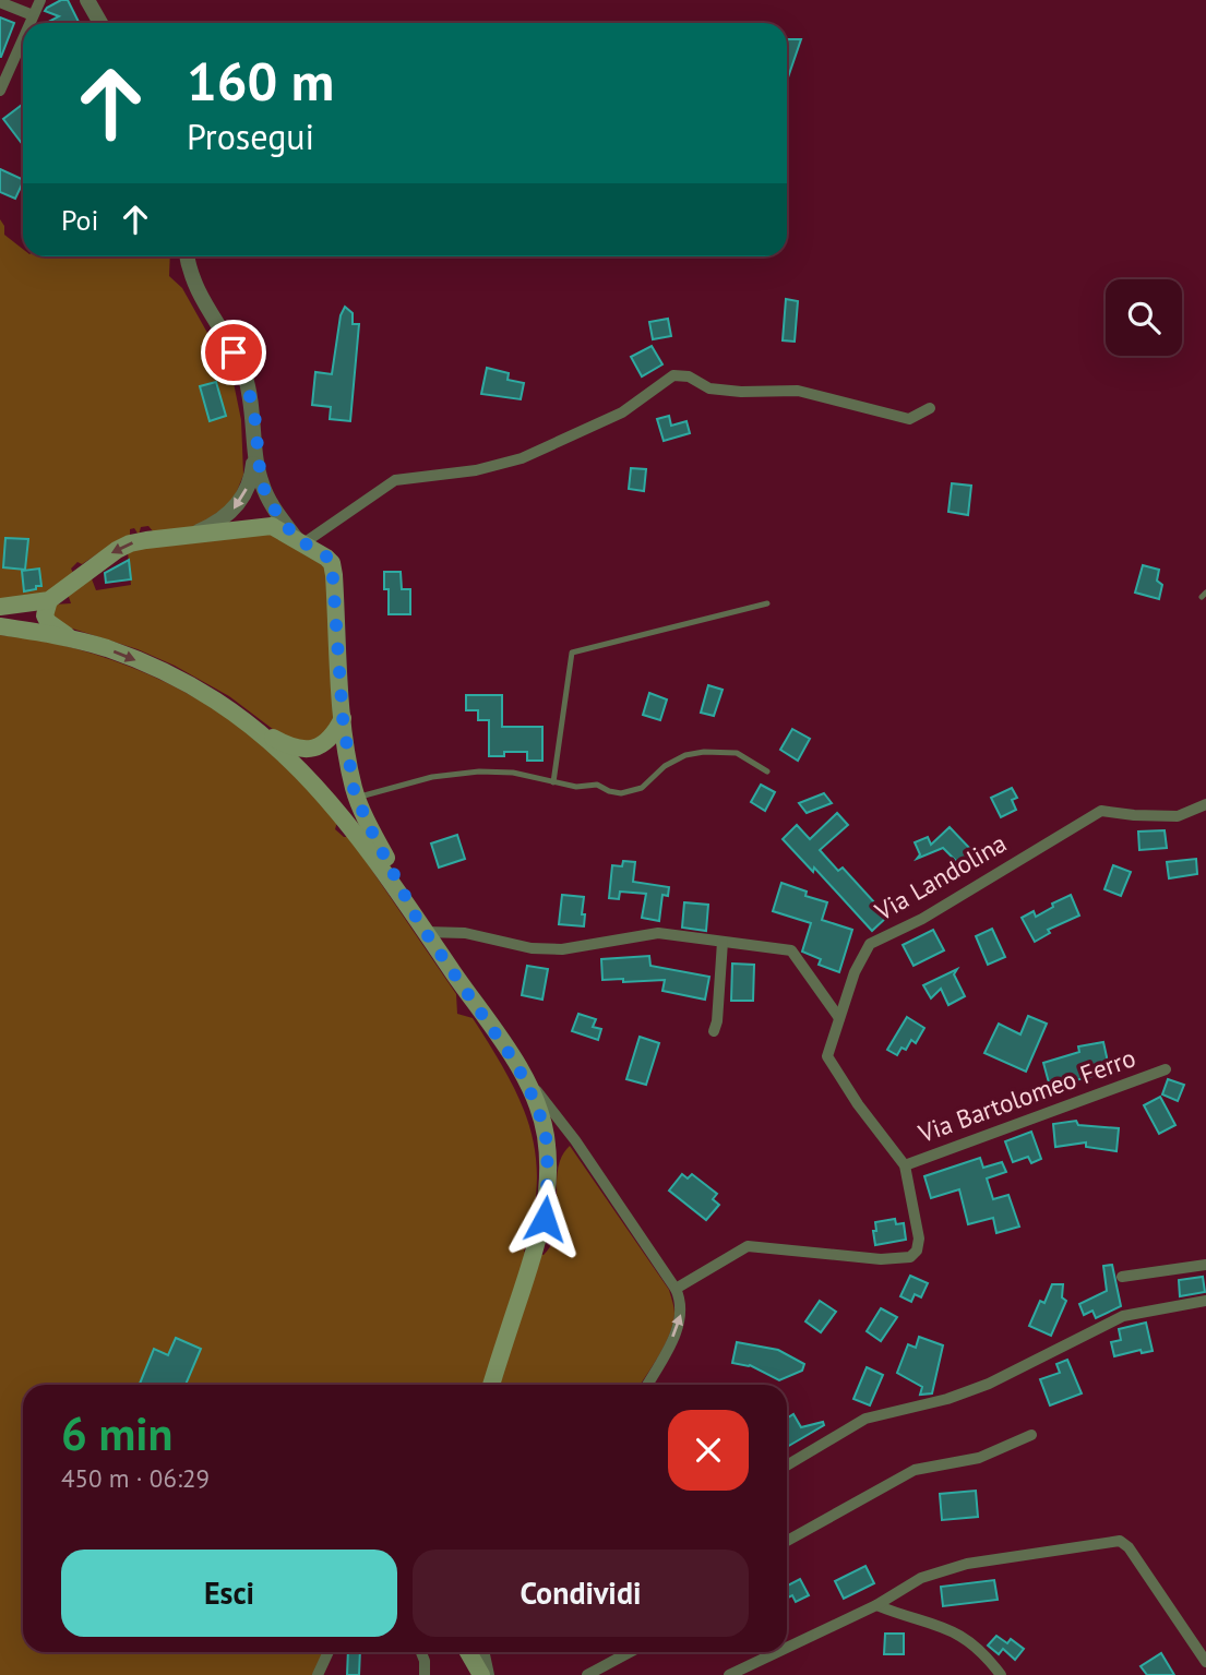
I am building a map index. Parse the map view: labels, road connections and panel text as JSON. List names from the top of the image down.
{
  "streets": {
    "street": ["Via Landolina", "Via Bartolomeo Ferro"]
  },
  "crossings": [
    ["Via Landolina", "Via Bartolomeo Ferro"]
  ],
  "page": {
    "turn": ["160 m", "Prosegui"],
    "then": "Poi",
    "heading": ["6 min", "450 m · 06:29"],
    "buttons": ["Esci", "Condividi"]
  }
}
